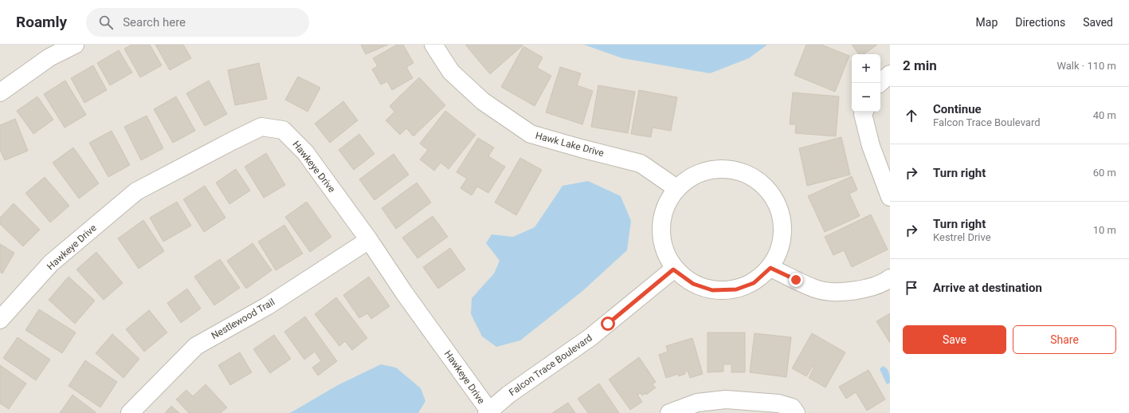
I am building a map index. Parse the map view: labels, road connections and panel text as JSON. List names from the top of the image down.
{
  "streets": {
    "street": [
      "Hawk Lake Drive",
      "Hawkeye Drive",
      "Nestlewood Trail",
      "Falcon Trace Boulevard"
    ]
  },
  "crossings": [
    ["Hawkeye Drive", "Nestlewood Trail"],
    ["Hawkeye Drive", "Falcon Trace Boulevard"]
  ],
  "page": {
    "header": "Roamly",
    "search": "Search here",
    "nav": ["Map", "Directions", "Saved"],
    "heading": ["2 min", "Walk · 110 m"],
    "map_buttons": ["+", "−"],
    "list": [
      ["Continue", "Falcon Trace Boulevard", "40 m"],
      ["Turn right", "60 m"],
      ["Turn right", "Kestrel Drive", "10 m"],
      "Arrive at destination"
    ],
    "buttons": ["Save", "Share"]
  }
}
